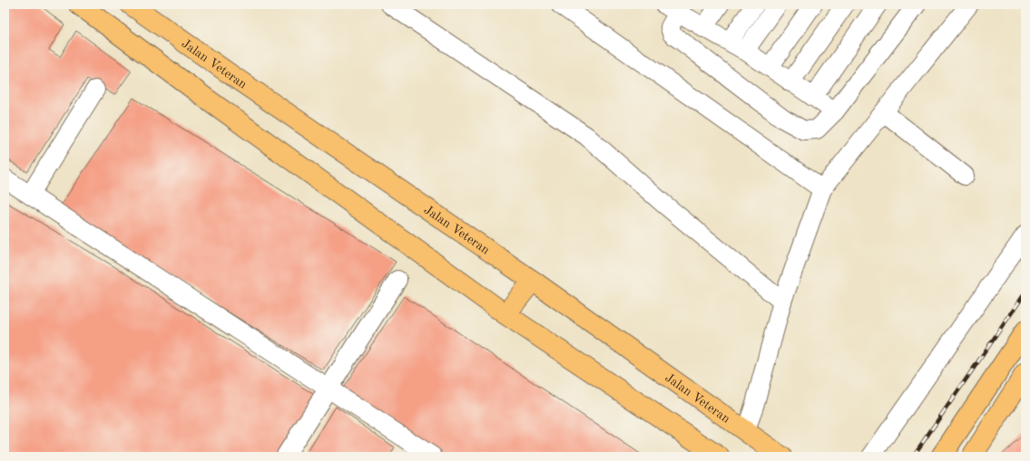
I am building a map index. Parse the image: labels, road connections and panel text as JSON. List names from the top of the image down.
{
  "streets": {
    "main road": ["Jalan Veteran"]
  }
}
